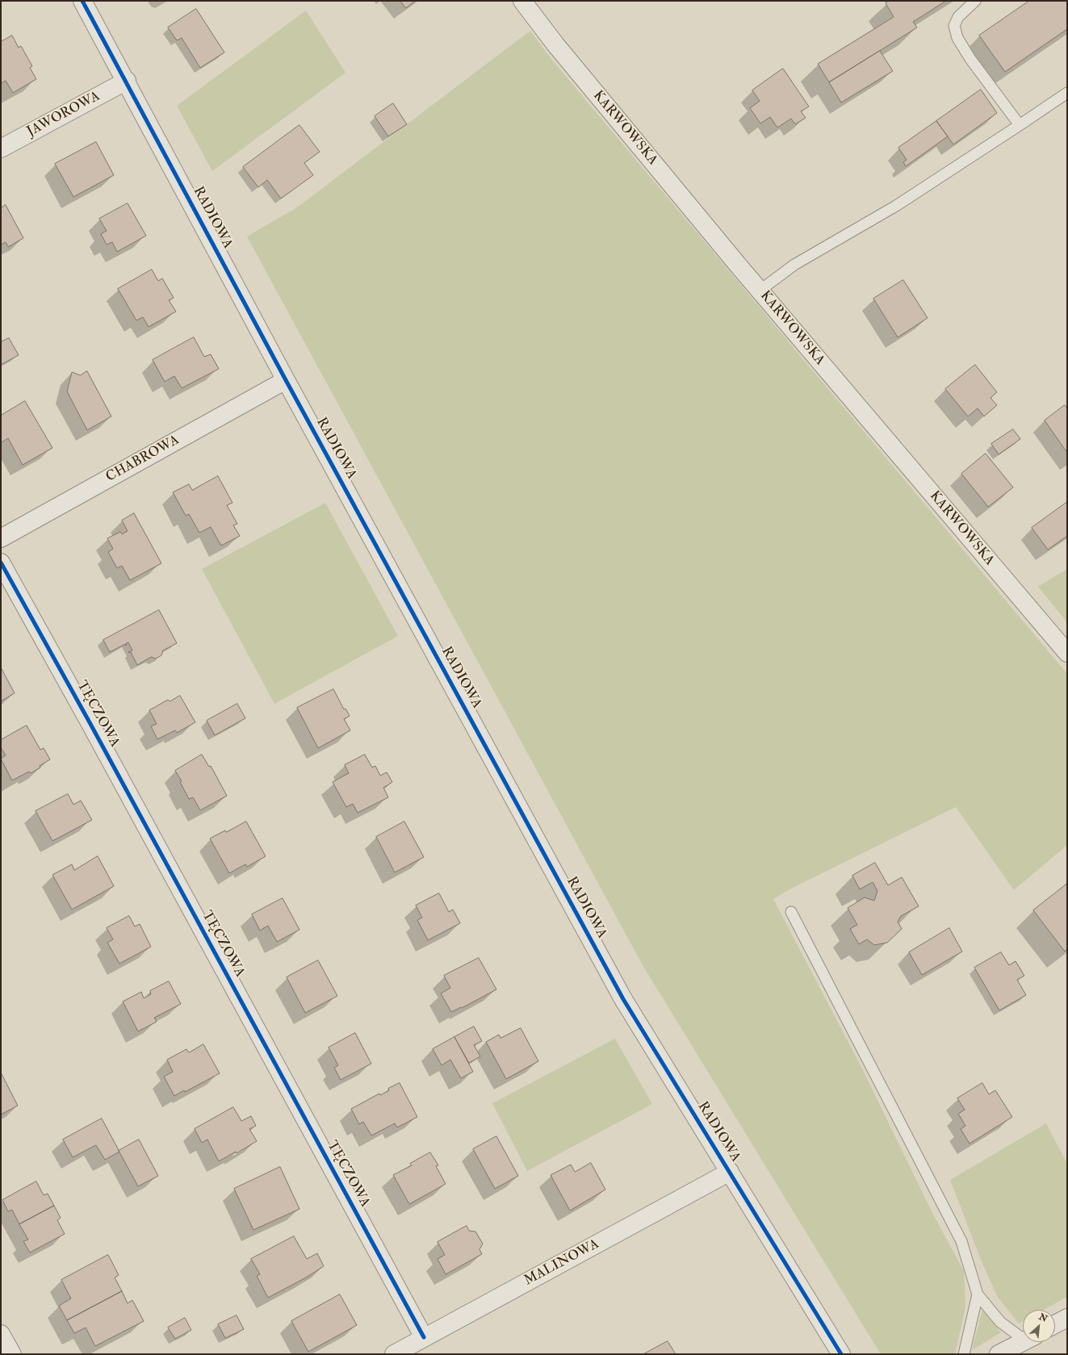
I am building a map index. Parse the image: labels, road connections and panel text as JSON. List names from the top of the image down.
{
  "streets": {
    "street": [
      "JAWOROWA",
      "KARWOWSKA",
      "RADIOWA",
      "CHABROWA",
      "TĘCZOWA",
      "MALINOWA"
    ]
  },
  "crossings": [
    ["JAWOROWA", "RADIOWA"],
    ["RADIOWA", "CHABROWA"],
    ["RADIOWA", "MALINOWA"],
    ["TĘCZOWA", "MALINOWA"]
  ],
  "north": "top right"
}
